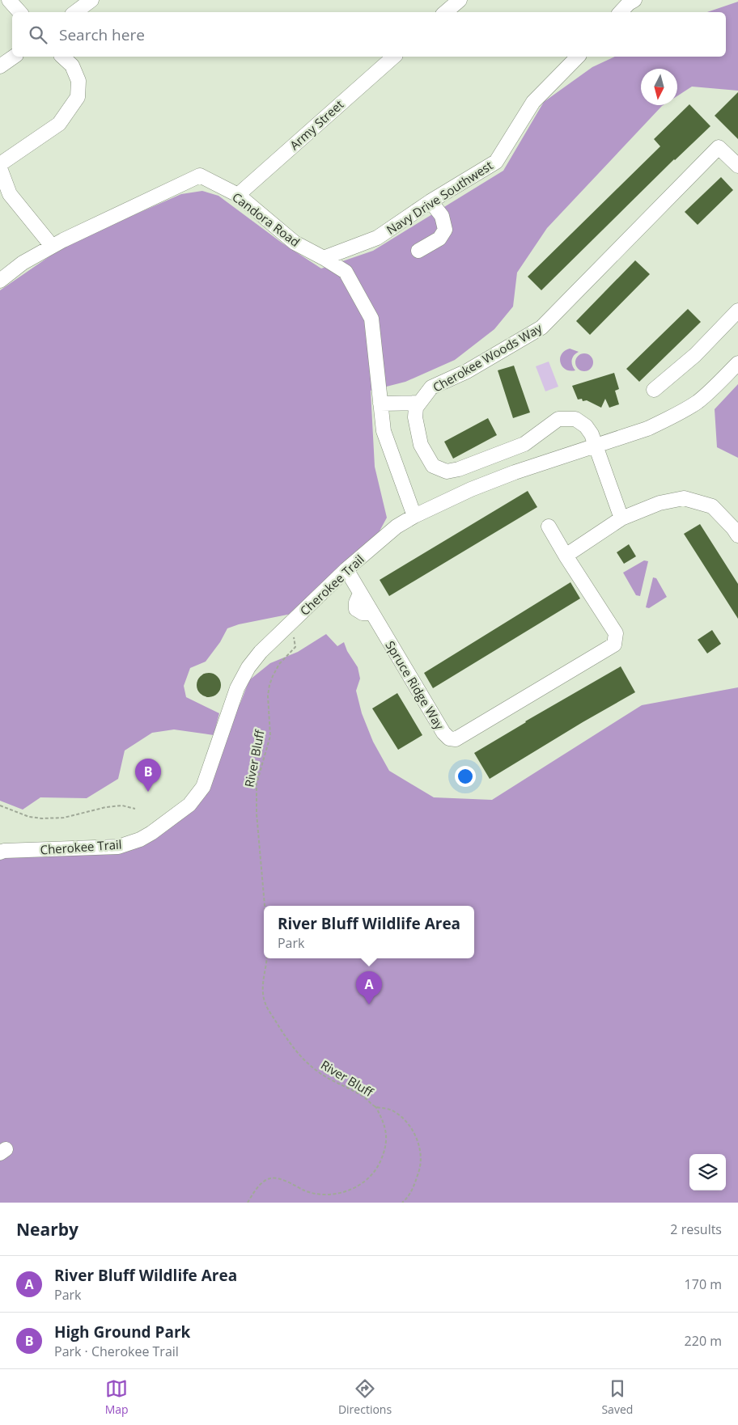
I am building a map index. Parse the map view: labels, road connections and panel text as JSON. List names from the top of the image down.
{
  "streets": {
    "street": [
      "Army Street",
      "Navy Drive Southwest",
      "Candora Road",
      "Cherokee Woods Way",
      "Cherokee Trail",
      "Spruce Ridge Way"
    ],
    "path": ["River Bluff"]
  },
  "crossings": [
    ["Army Street", "Candora Road"],
    ["Navy Drive Southwest", "Candora Road"],
    ["Candora Road", "Cherokee Trail"],
    ["Cherokee Trail", "Spruce Ridge Way"],
    ["Cherokee Trail", "River Bluff"]
  ],
  "north": "bottom",
  "page": {
    "search": "Search here",
    "pins": ["B", "A"],
    "popup": ["River Bluff Wildlife Area", "Park"],
    "heading": ["Nearby", "2 results"],
    "list": [
      {
        "mark": "A",
        "name": "River Bluff Wildlife Area",
        "note": "Park",
        "value": "170 m"
      },
      {
        "mark": "B",
        "name": "High Ground Park",
        "note": "Park · Cherokee Trail",
        "value": "220 m"
      }
    ],
    "nav": ["Map", "Directions", "Saved"]
  }
}
